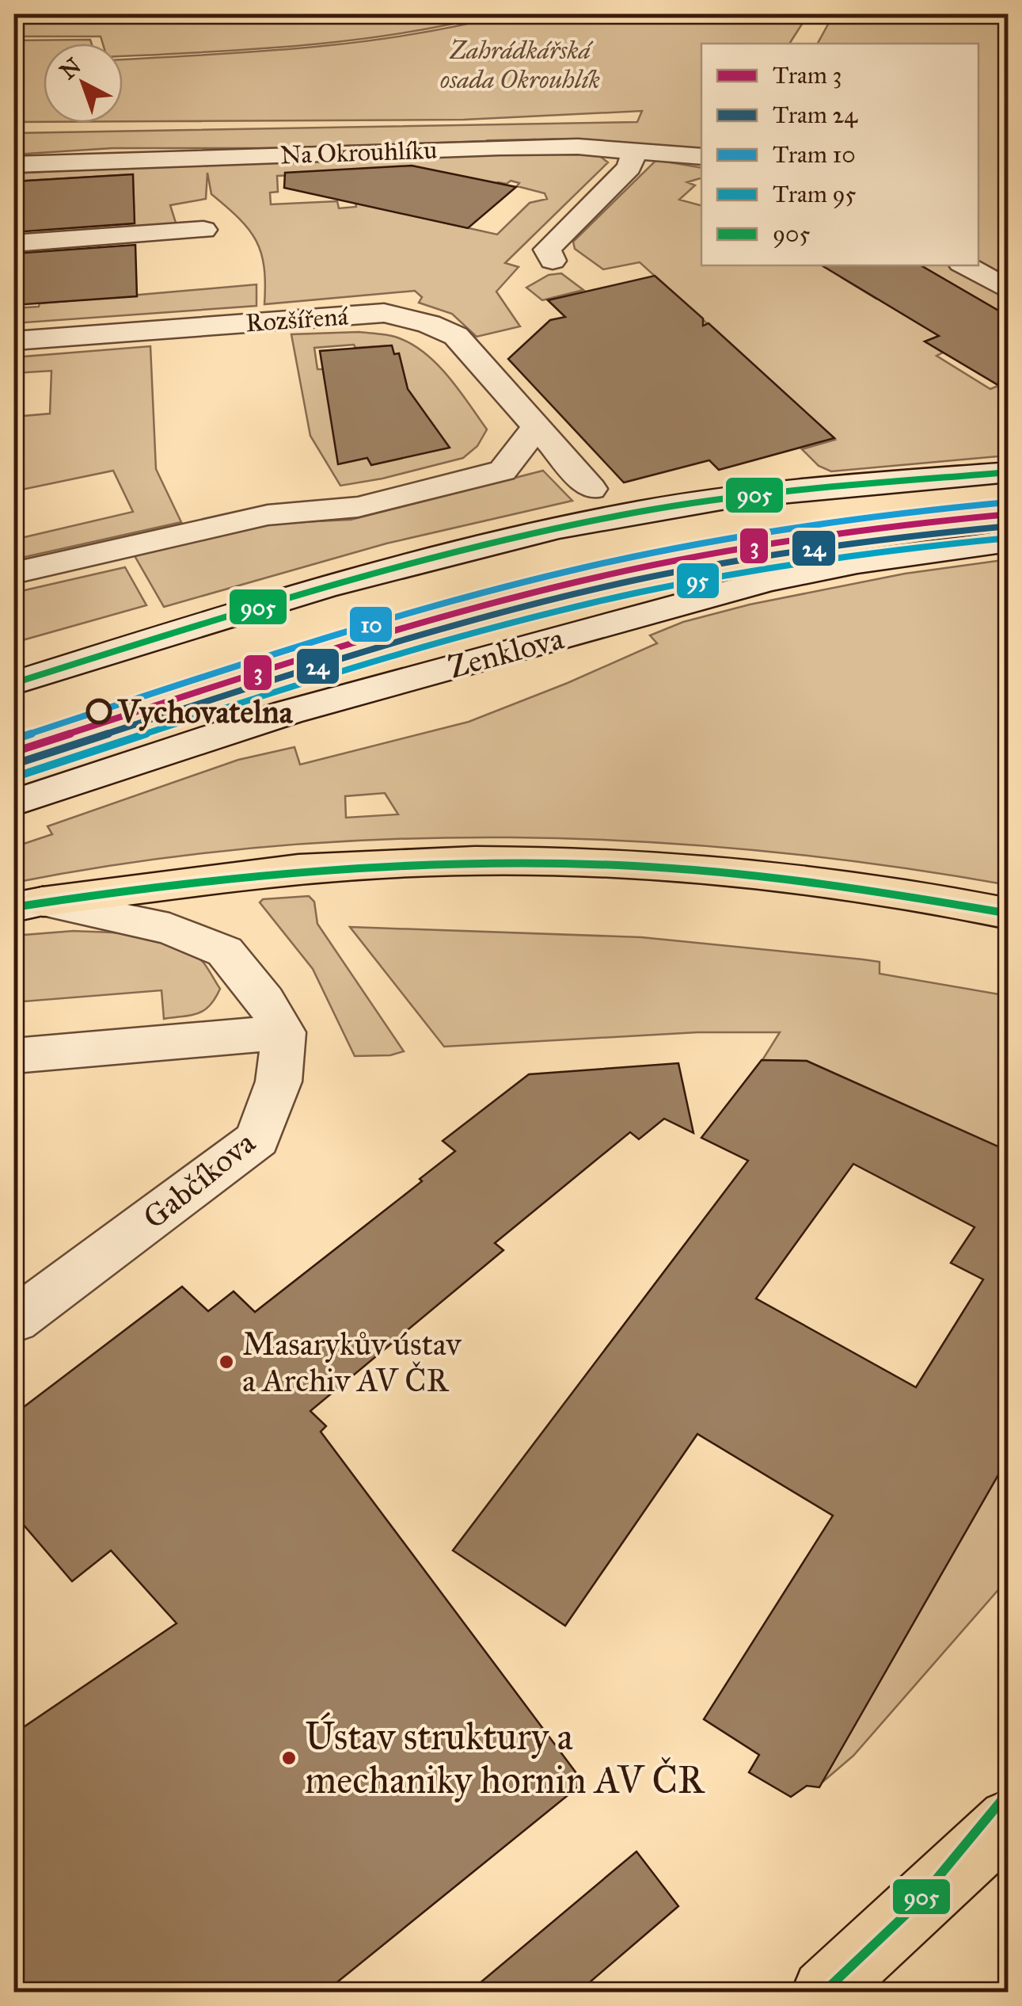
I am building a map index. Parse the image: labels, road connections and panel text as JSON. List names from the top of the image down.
{
  "streets": {
    "street": [
      "Na Okrouhlíku",
      "Rozšířená",
      "Zenklova",
      "Gabčíkova"
    ]
  },
  "parks": ["Zahrádkářská osada Okrouhlík"],
  "places": ["Vychovatelna", "Masarykův ústav a Archiv AV ČR", "Ústav struktury a mechaniky hornin AV ČR"],
  "lines": [
    "transit line 905",
    "tram line 10",
    "tram line 3",
    "tram line 24",
    "tram line 95"
  ],
  "legend": [
    "Tram 3",
    "Tram 24",
    "Tram 10",
    "Tram 95",
    "905"
  ],
  "north": "top left"
}
